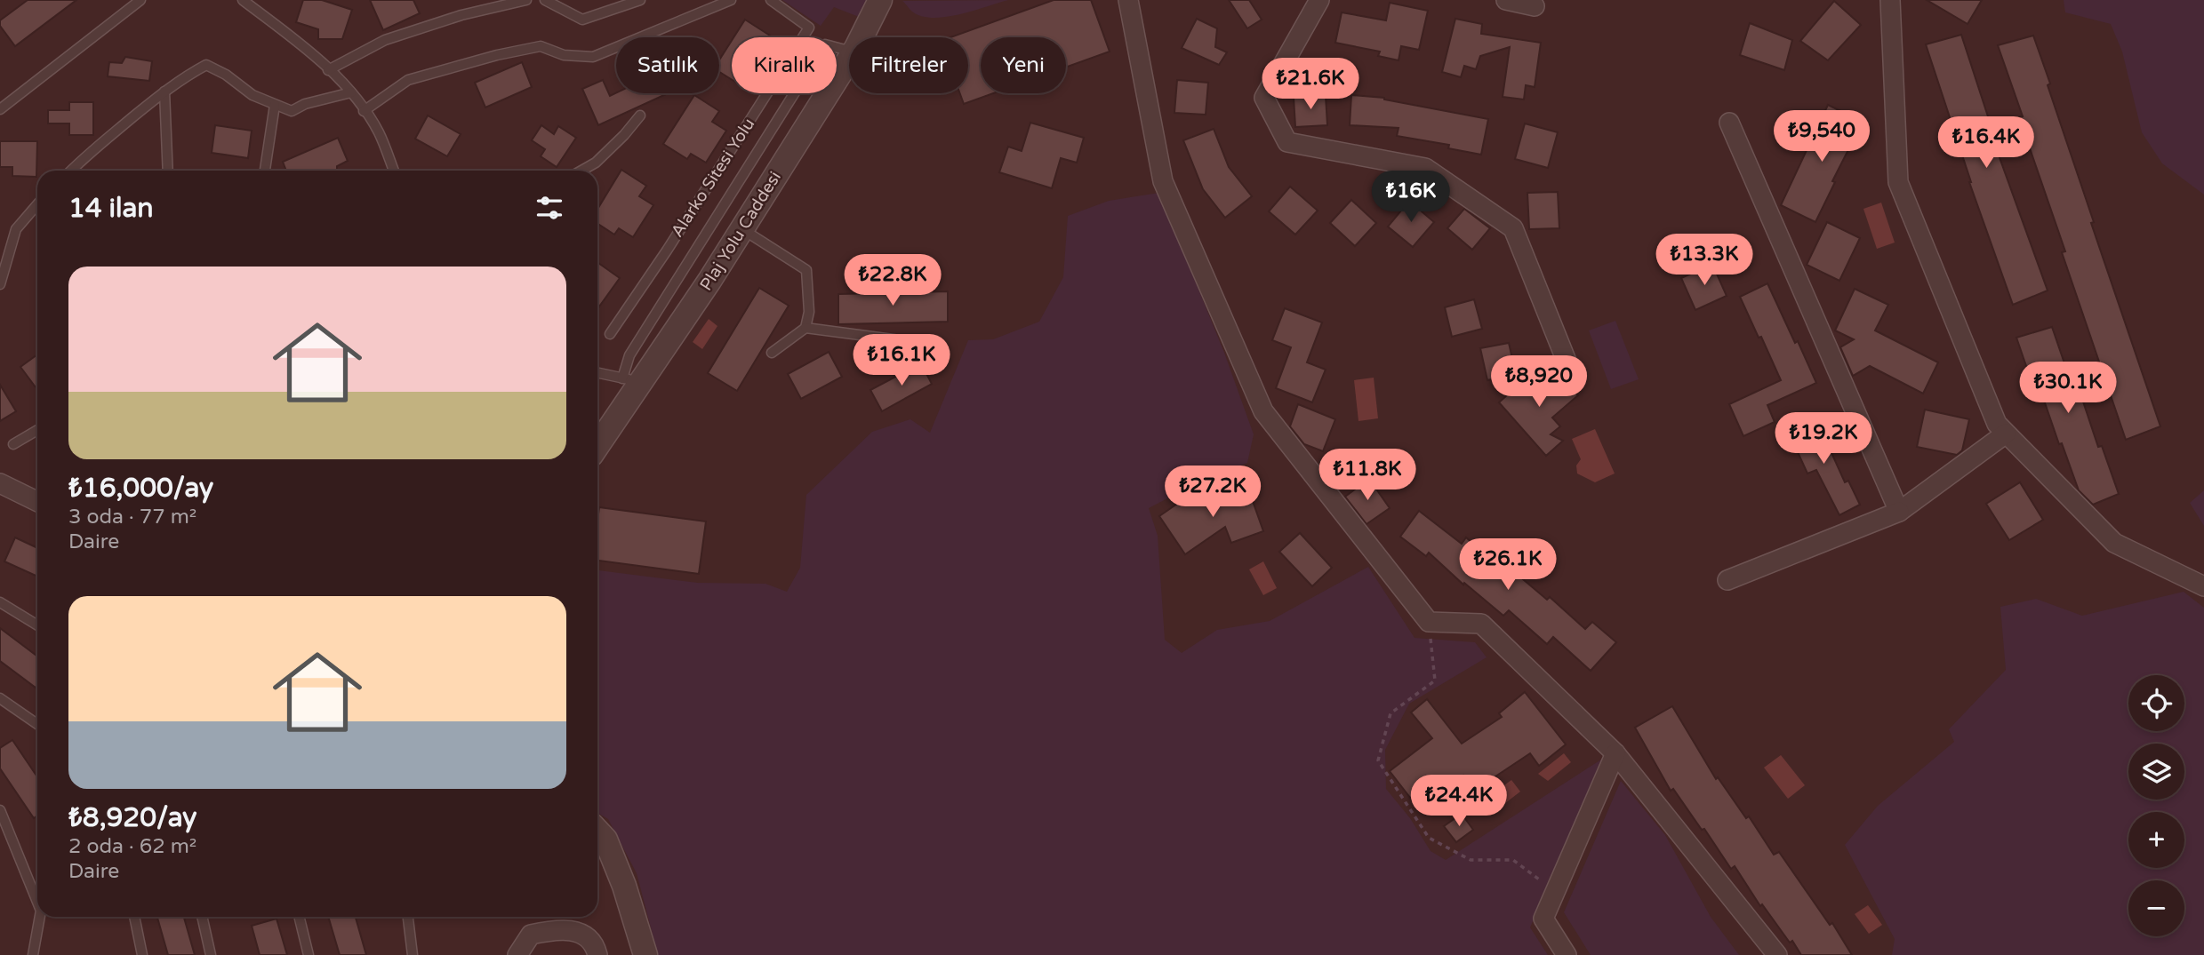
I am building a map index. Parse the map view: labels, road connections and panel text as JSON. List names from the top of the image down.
{
  "streets": {
    "street": ["Plaj Yolu Caddesi"],
    "lane": ["Alarko Sitesi Yolu"]
  },
  "page": {
    "chip": [
      "Satılık",
      "Kiralık",
      "Filtreler",
      "Yeni"
    ],
    "price": [
      "₺21.6K",
      "₺9,540",
      "₺16.4K",
      "₺16K",
      "₺13.3K",
      "₺22.8K",
      "₺16.1K",
      "₺8,920",
      "₺30.1K",
      "₺19.2K",
      "₺11.8K",
      "₺27.2K",
      "₺26.1K",
      "₺24.4K"
    ],
    "heading": "14 ilan",
    "list": [
      {
        "name": "₺16,000/ay",
        "note": "3 oda · 77 m² · Daire"
      },
      {
        "name": "₺8,920/ay",
        "note": "2 oda · 62 m² · Daire"
      }
    ],
    "map_buttons": ["+", "−"]
  }
}
